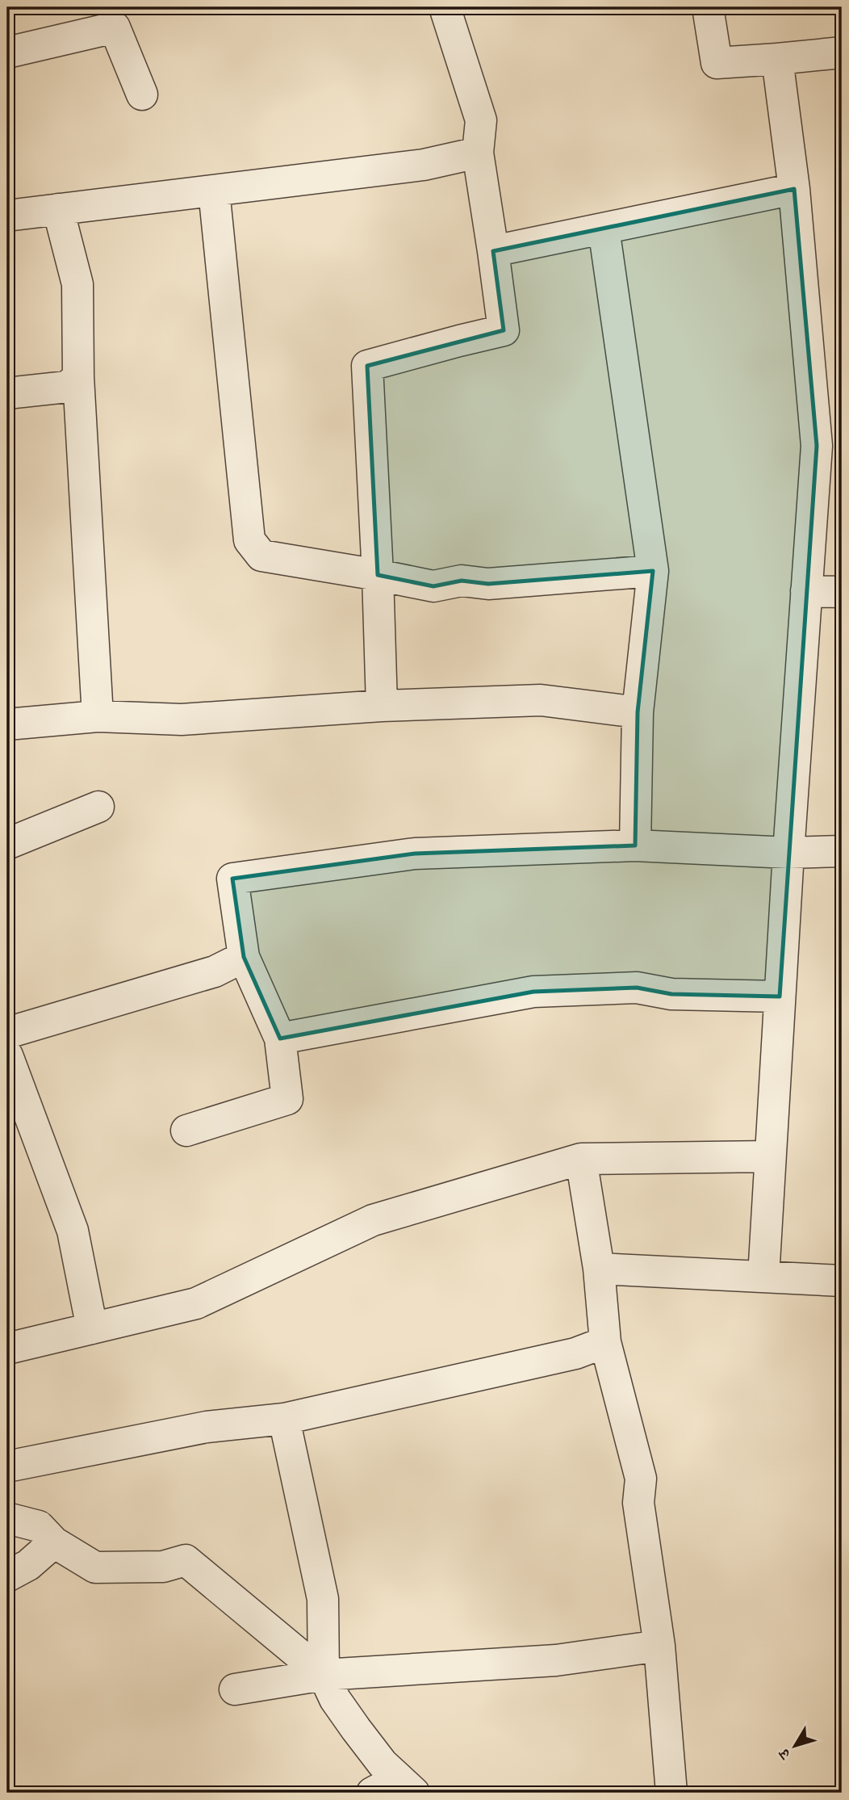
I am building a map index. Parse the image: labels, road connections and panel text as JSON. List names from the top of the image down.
{
  "north": "bottom left"
}
